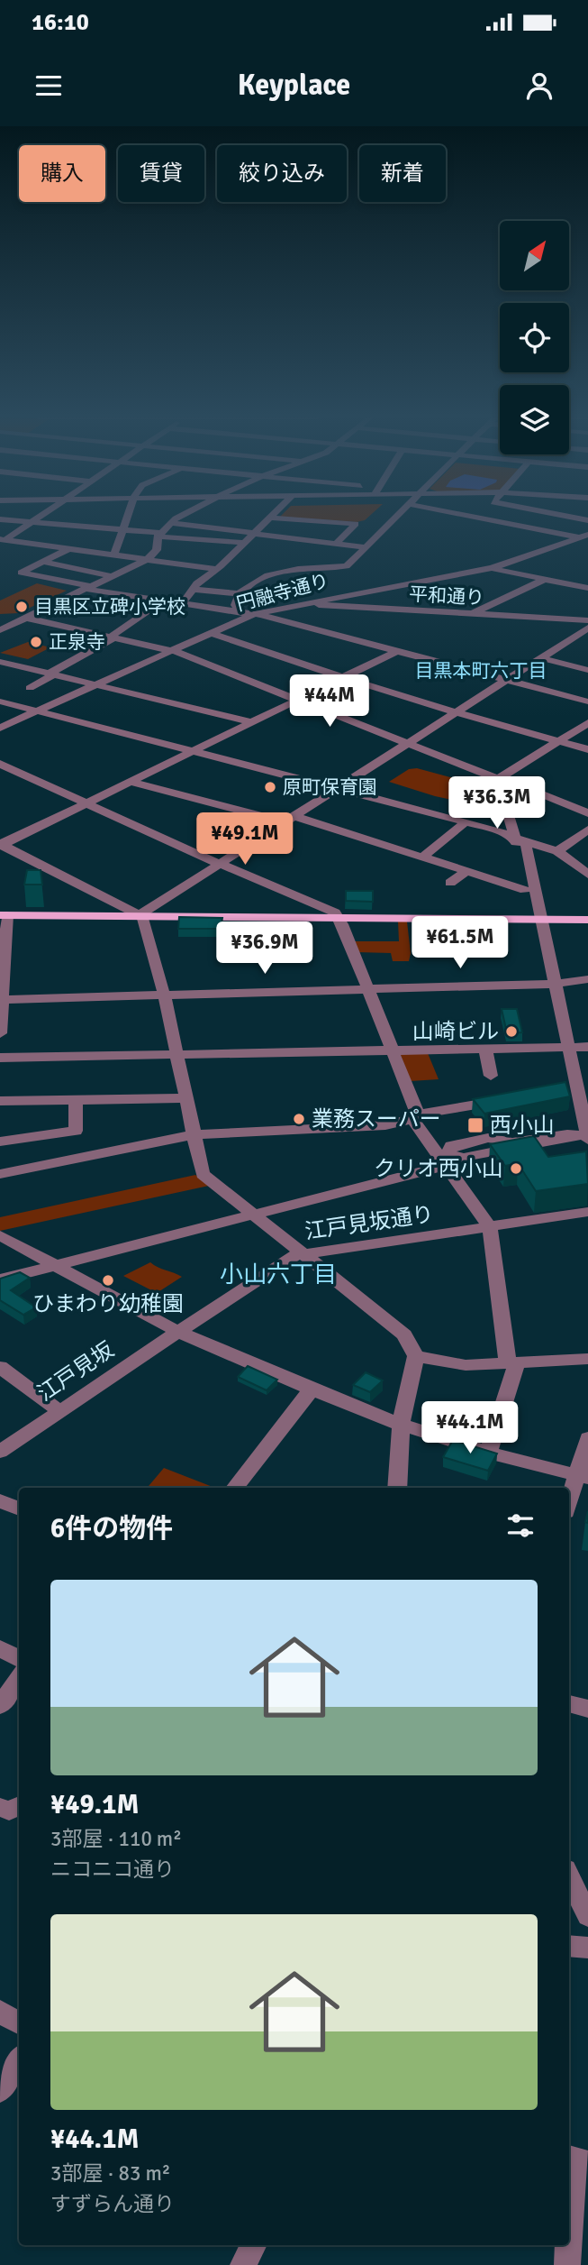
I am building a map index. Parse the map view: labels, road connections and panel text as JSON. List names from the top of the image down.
{
  "streets": {
    "street": [
      "円融寺通り",
      "平和通り",
      "江戸見坂通り",
      "江戸見坂"
    ]
  },
  "crossings": [
    ["円融寺通り", "平和通り"],
    ["江戸見坂通り", "江戸見坂"]
  ],
  "districts": ["目黒本町六丁目", "小山六丁目"],
  "places": {
    "other": [
      "目黒区立碑小学校",
      "正泉寺",
      "原町保育園",
      "山崎ビル",
      "業務スーパー",
      "クリオ西小山",
      "ひまわり幼稚園"
    ],
    "transit": ["西小山"]
  },
  "north": "top right",
  "page": {
    "status": "16:10",
    "header": "Keyplace",
    "chip": [
      "購入",
      "賃貸",
      "絞り込み",
      "新着"
    ],
    "price": [
      "¥44M",
      "¥36.3M",
      "¥49.1M",
      "¥61.5M",
      "¥36.9M",
      "¥44.1M"
    ],
    "heading": "6件の物件",
    "list": [
      {
        "name": "¥49.1M",
        "note": "3部屋 · 110 m² · ニコニコ通り"
      },
      {
        "name": "¥44.1M",
        "note": "3部屋 · 83 m² · すずらん通り"
      }
    ]
  }
}
